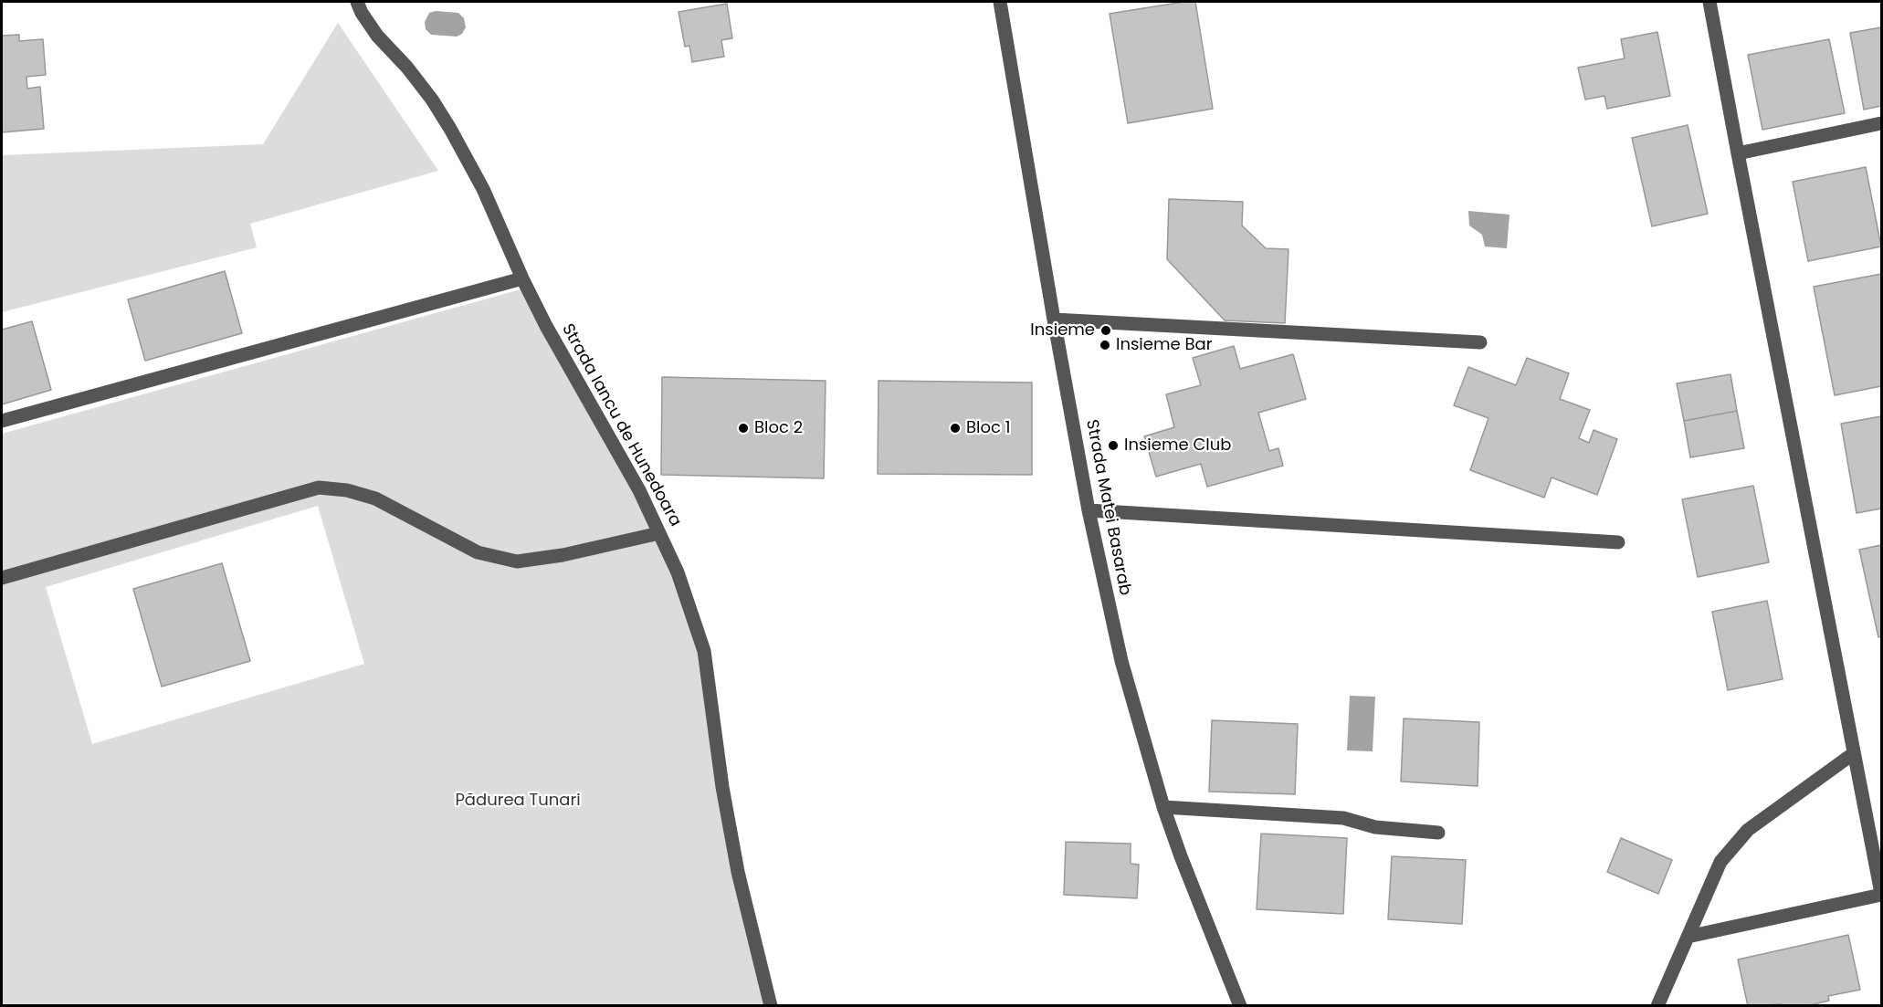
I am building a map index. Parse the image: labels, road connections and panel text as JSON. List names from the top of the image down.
{
  "streets": {
    "street": ["Strada Iancu de Hunedoara", "Strada Matei Basarab"]
  },
  "parks": ["Pădurea Tunari"],
  "places": [
    "Insieme",
    "Insieme Bar",
    "Bloc 2",
    "Bloc 1",
    "Insieme Club"
  ]
}
